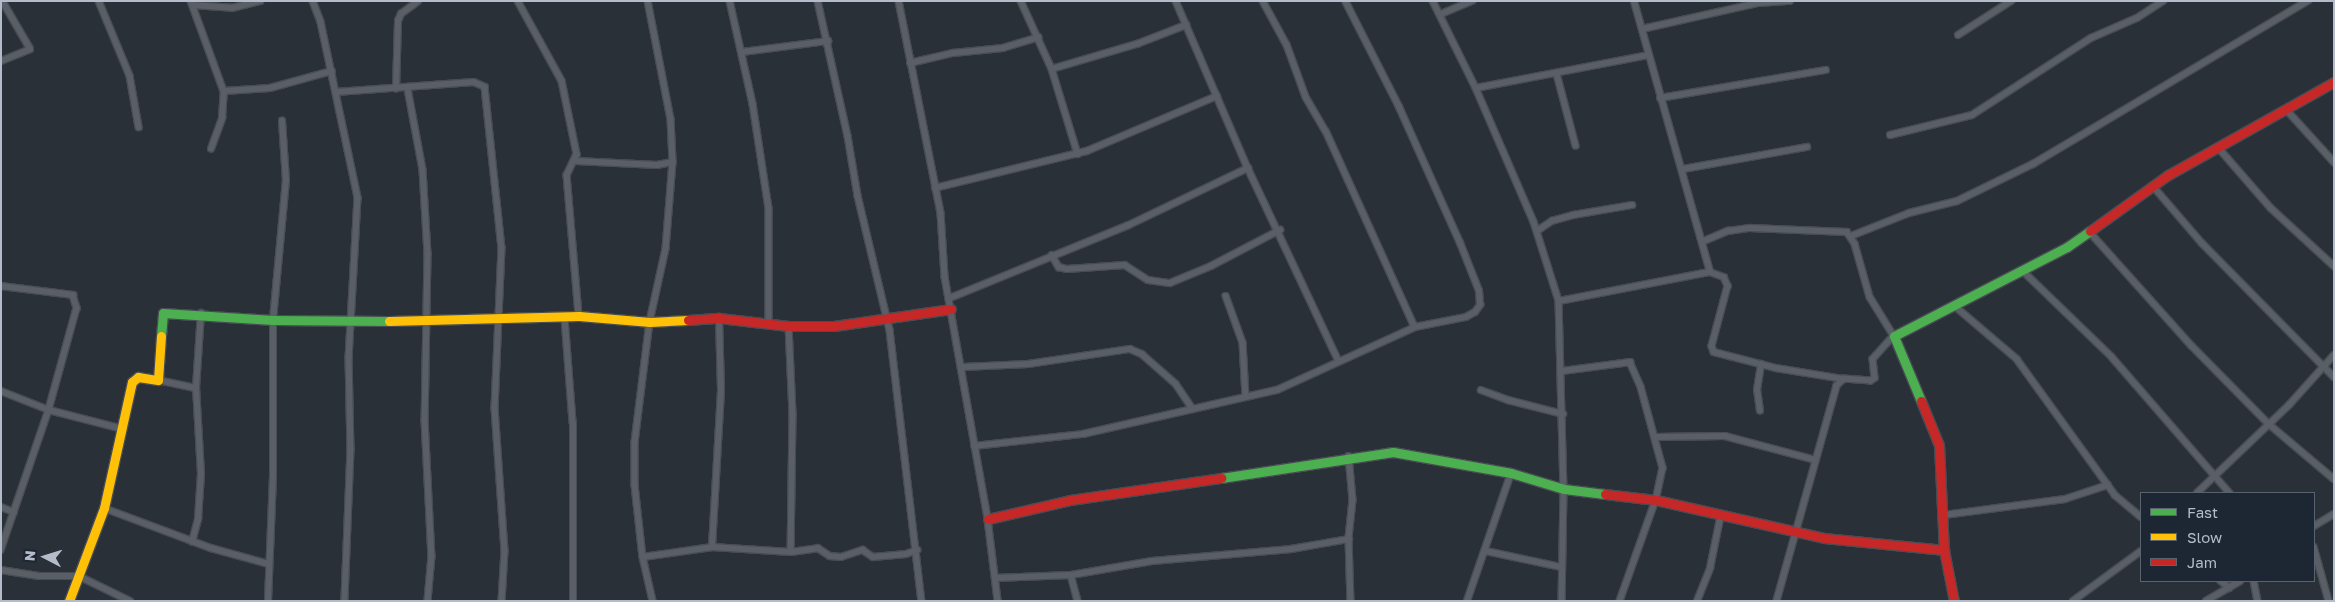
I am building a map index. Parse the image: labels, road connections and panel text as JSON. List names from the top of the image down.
{
  "legend": ["Fast", "Slow", "Jam"],
  "north": "left"
}
